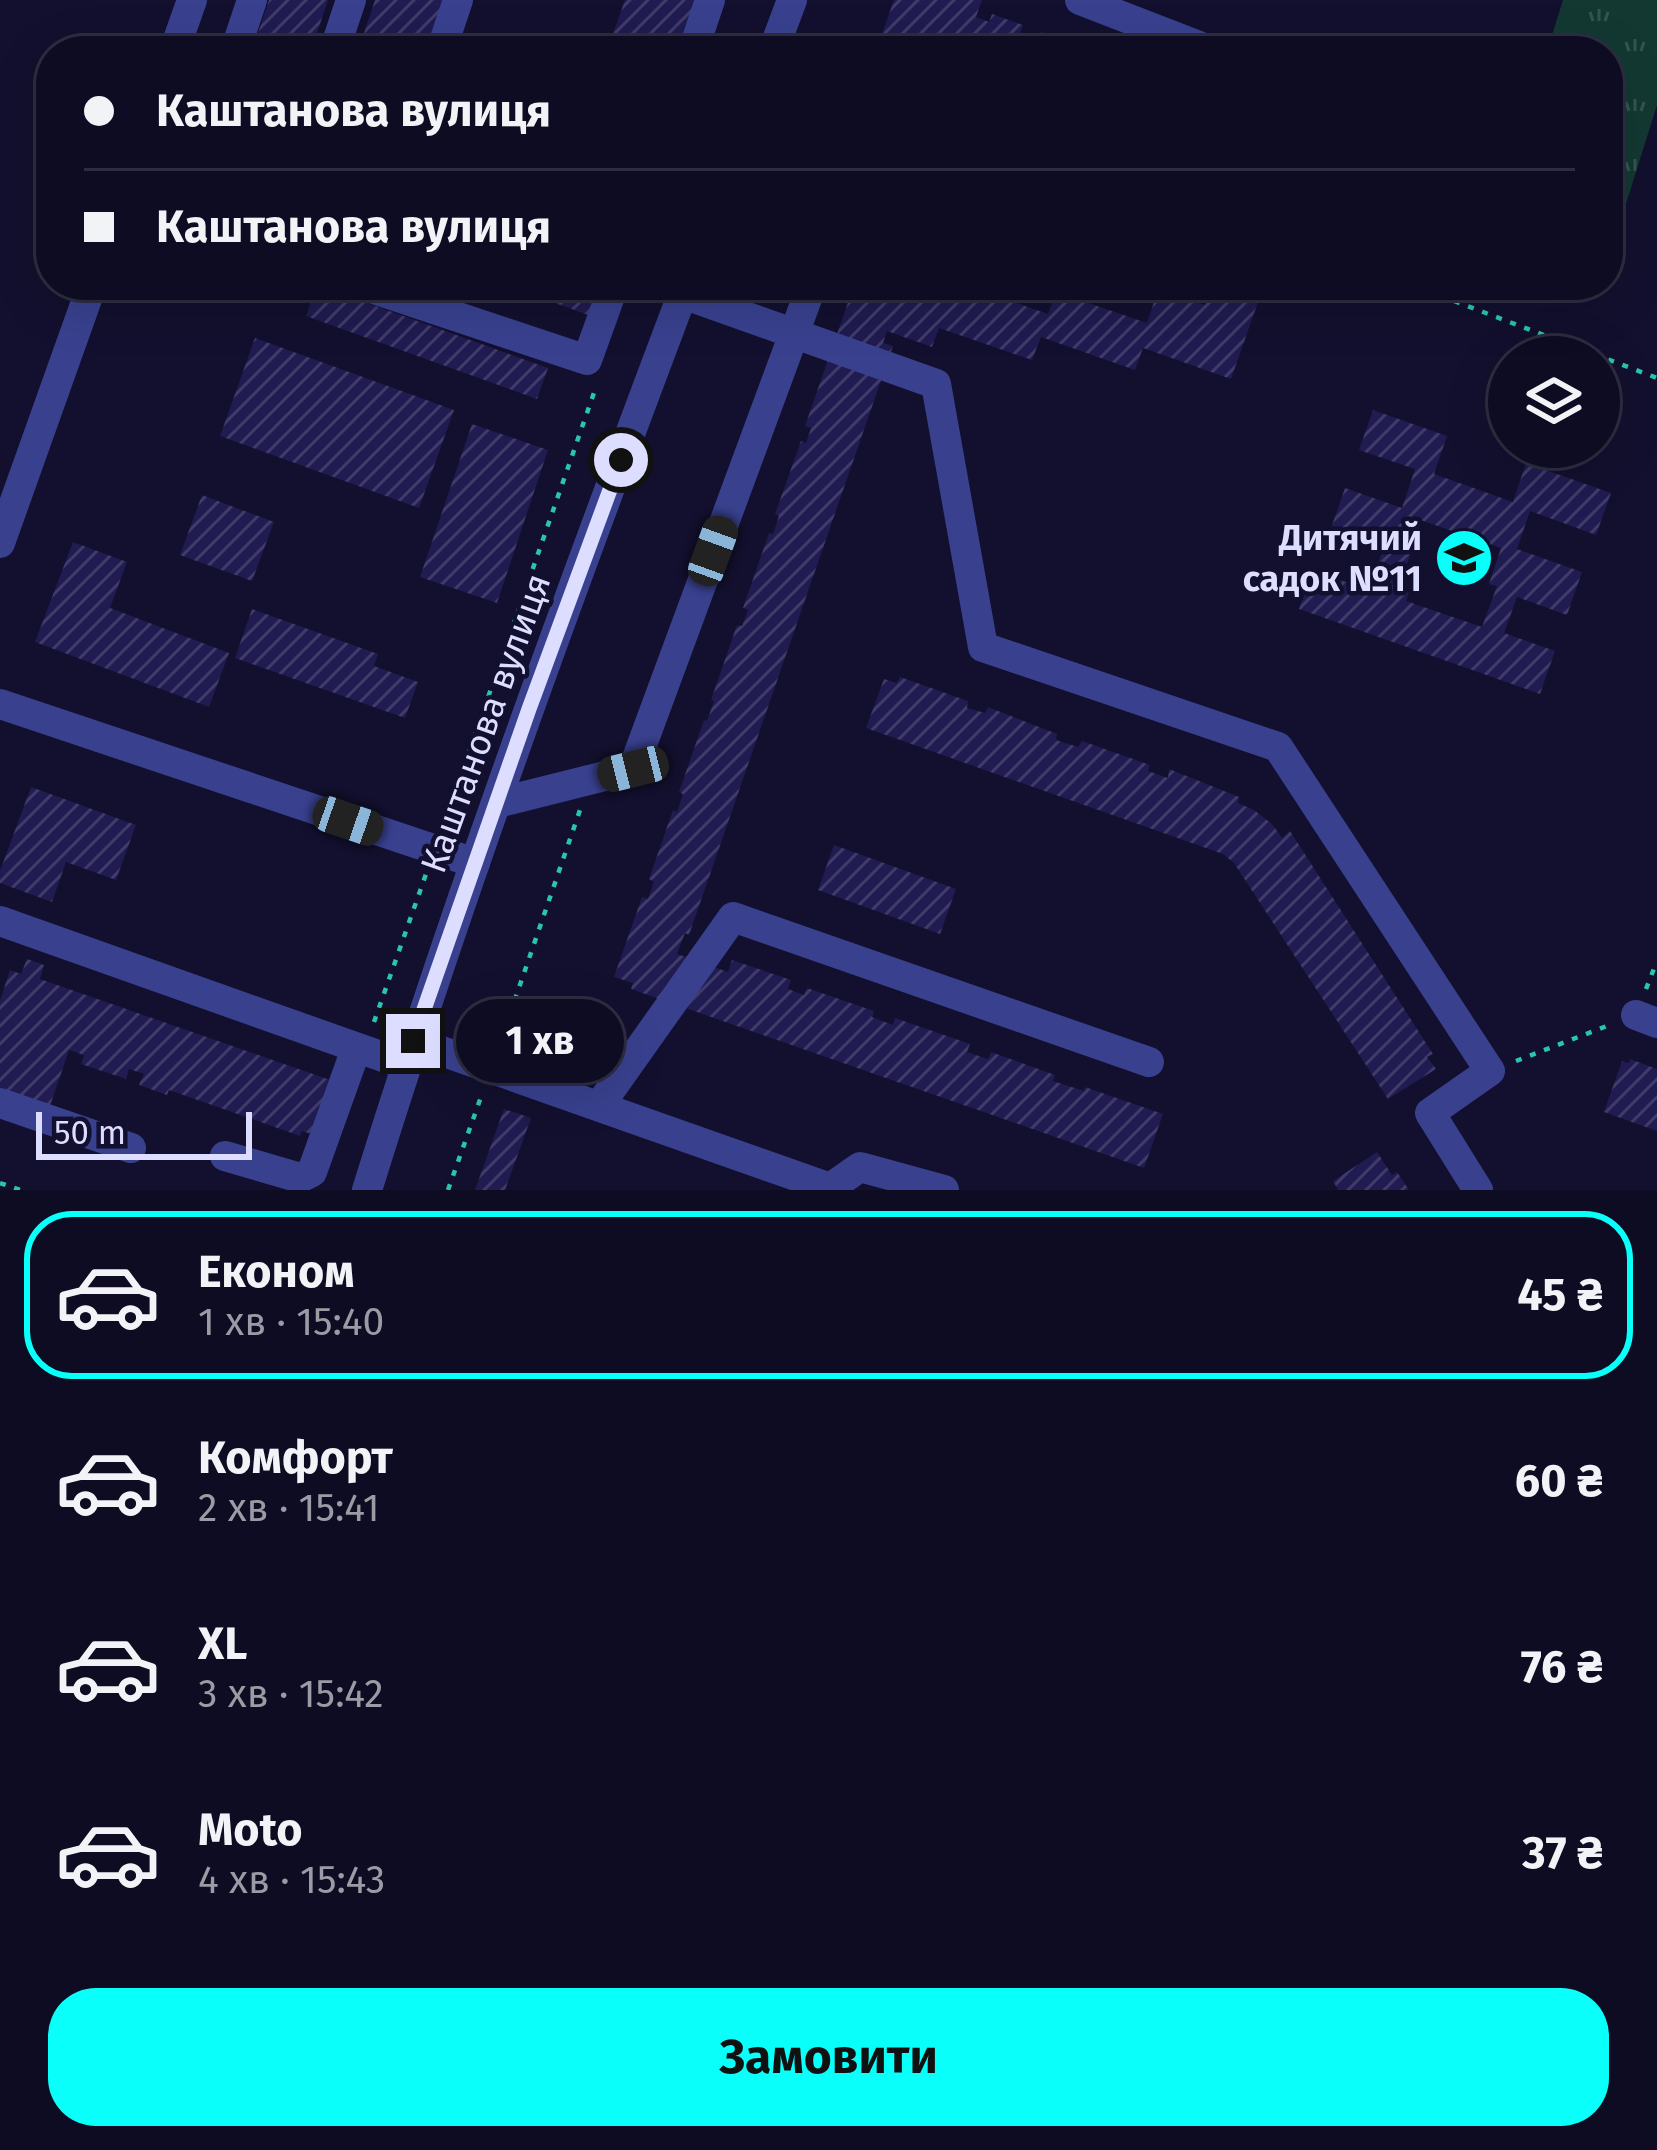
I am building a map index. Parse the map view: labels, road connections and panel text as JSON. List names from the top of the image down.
{
  "streets": {
    "street": ["Каштанова вулиця"]
  },
  "places": {
    "school or university": ["Дитячий садок №11"]
  },
  "scale_bar": "50 m",
  "page": {
    "banner": ["Каштанова вулиця", "Каштанова вулиця"],
    "bubble": "1 хв",
    "scale": "50 m",
    "list": [
      {
        "name": "Економ",
        "note": "1 хв · 15:40",
        "value": "45 ₴"
      },
      {
        "name": "Комфорт",
        "note": "2 хв · 15:41",
        "value": "60 ₴"
      },
      {
        "name": "XL",
        "note": "3 хв · 15:42",
        "value": "76 ₴"
      },
      {
        "name": "Moto",
        "note": "4 хв · 15:43",
        "value": "37 ₴"
      }
    ],
    "buttons": "Замовити"
  }
}
